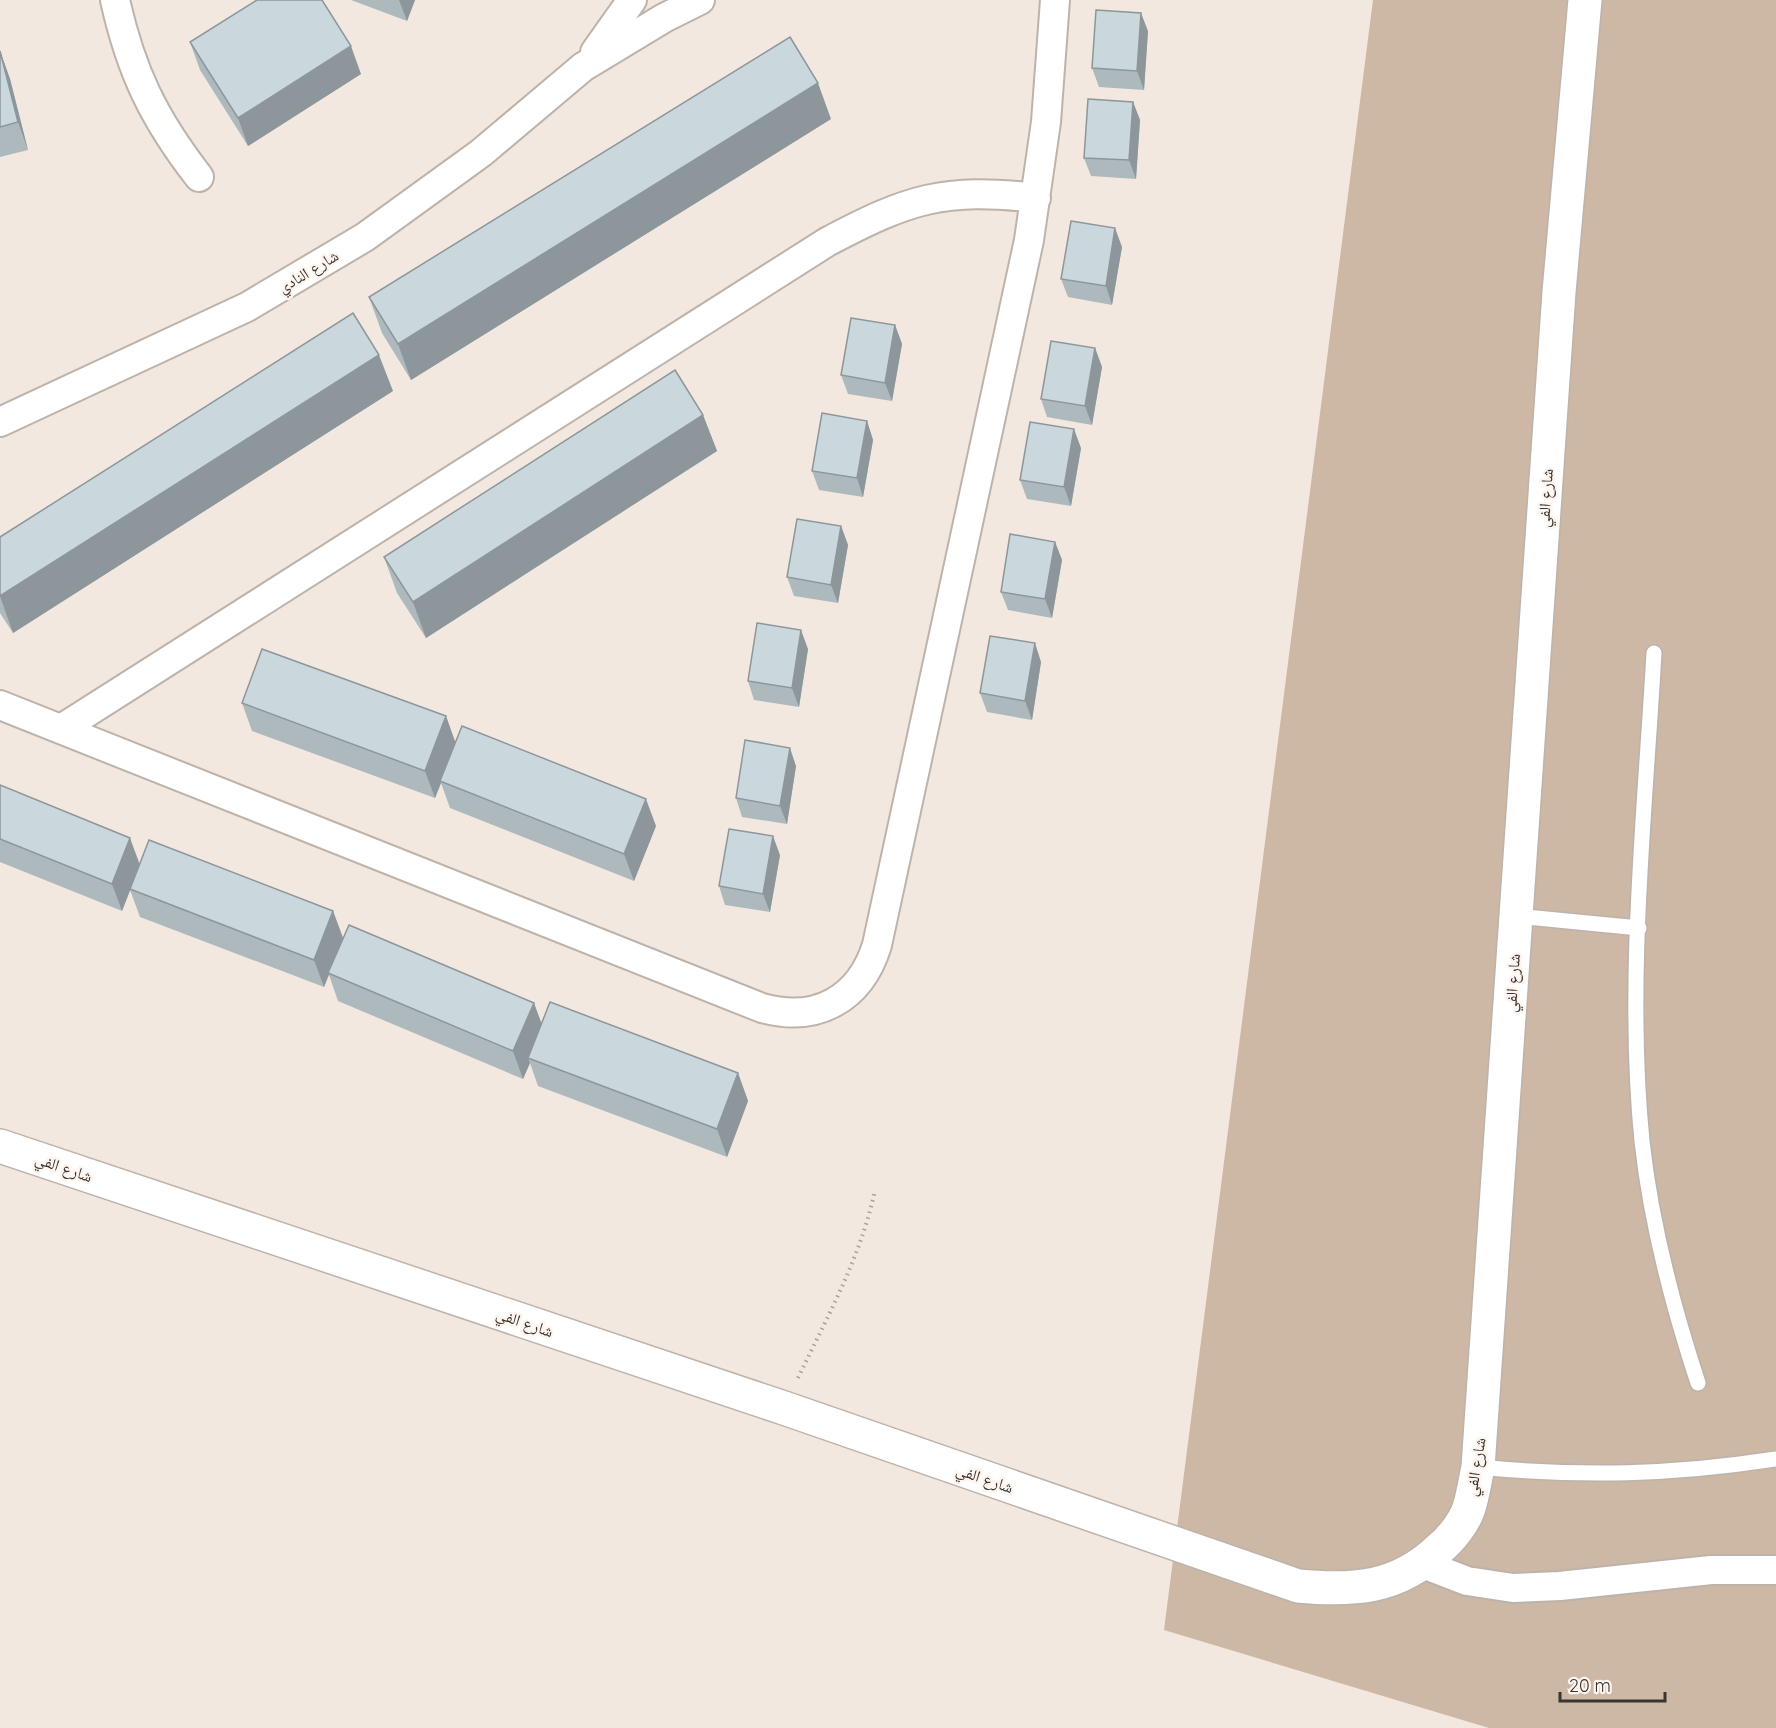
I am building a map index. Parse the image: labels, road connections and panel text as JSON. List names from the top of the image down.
{
  "streets": {
    "street": ["شارع النادي", "شارع الفي"]
  },
  "scale_bar": "20 m"
}
